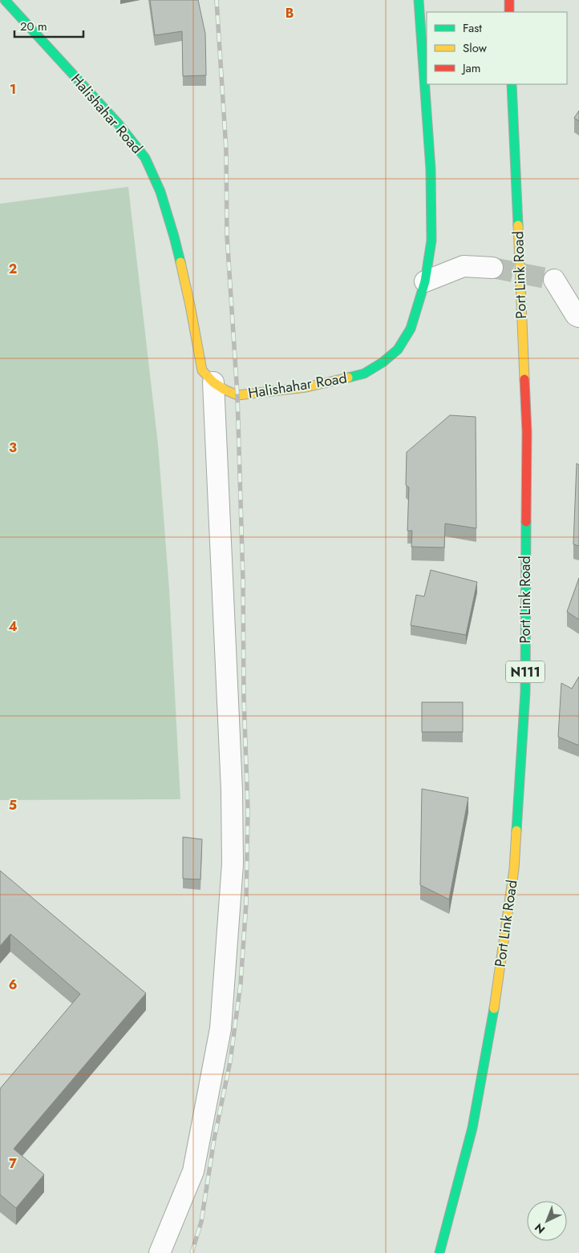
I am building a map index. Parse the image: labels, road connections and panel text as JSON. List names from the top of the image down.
{
  "streets": {
    "main road": ["Halishahar Road", "Port Link Road", "N111"]
  },
  "legend": ["Fast", "Slow", "Jam"],
  "scale_bar": "20 m",
  "north": "bottom left",
  "grid": {
    "columns": ["B"],
    "rows": [
      "1",
      "2",
      "3",
      "4",
      "5",
      "6",
      "7"
    ]
  }
}
